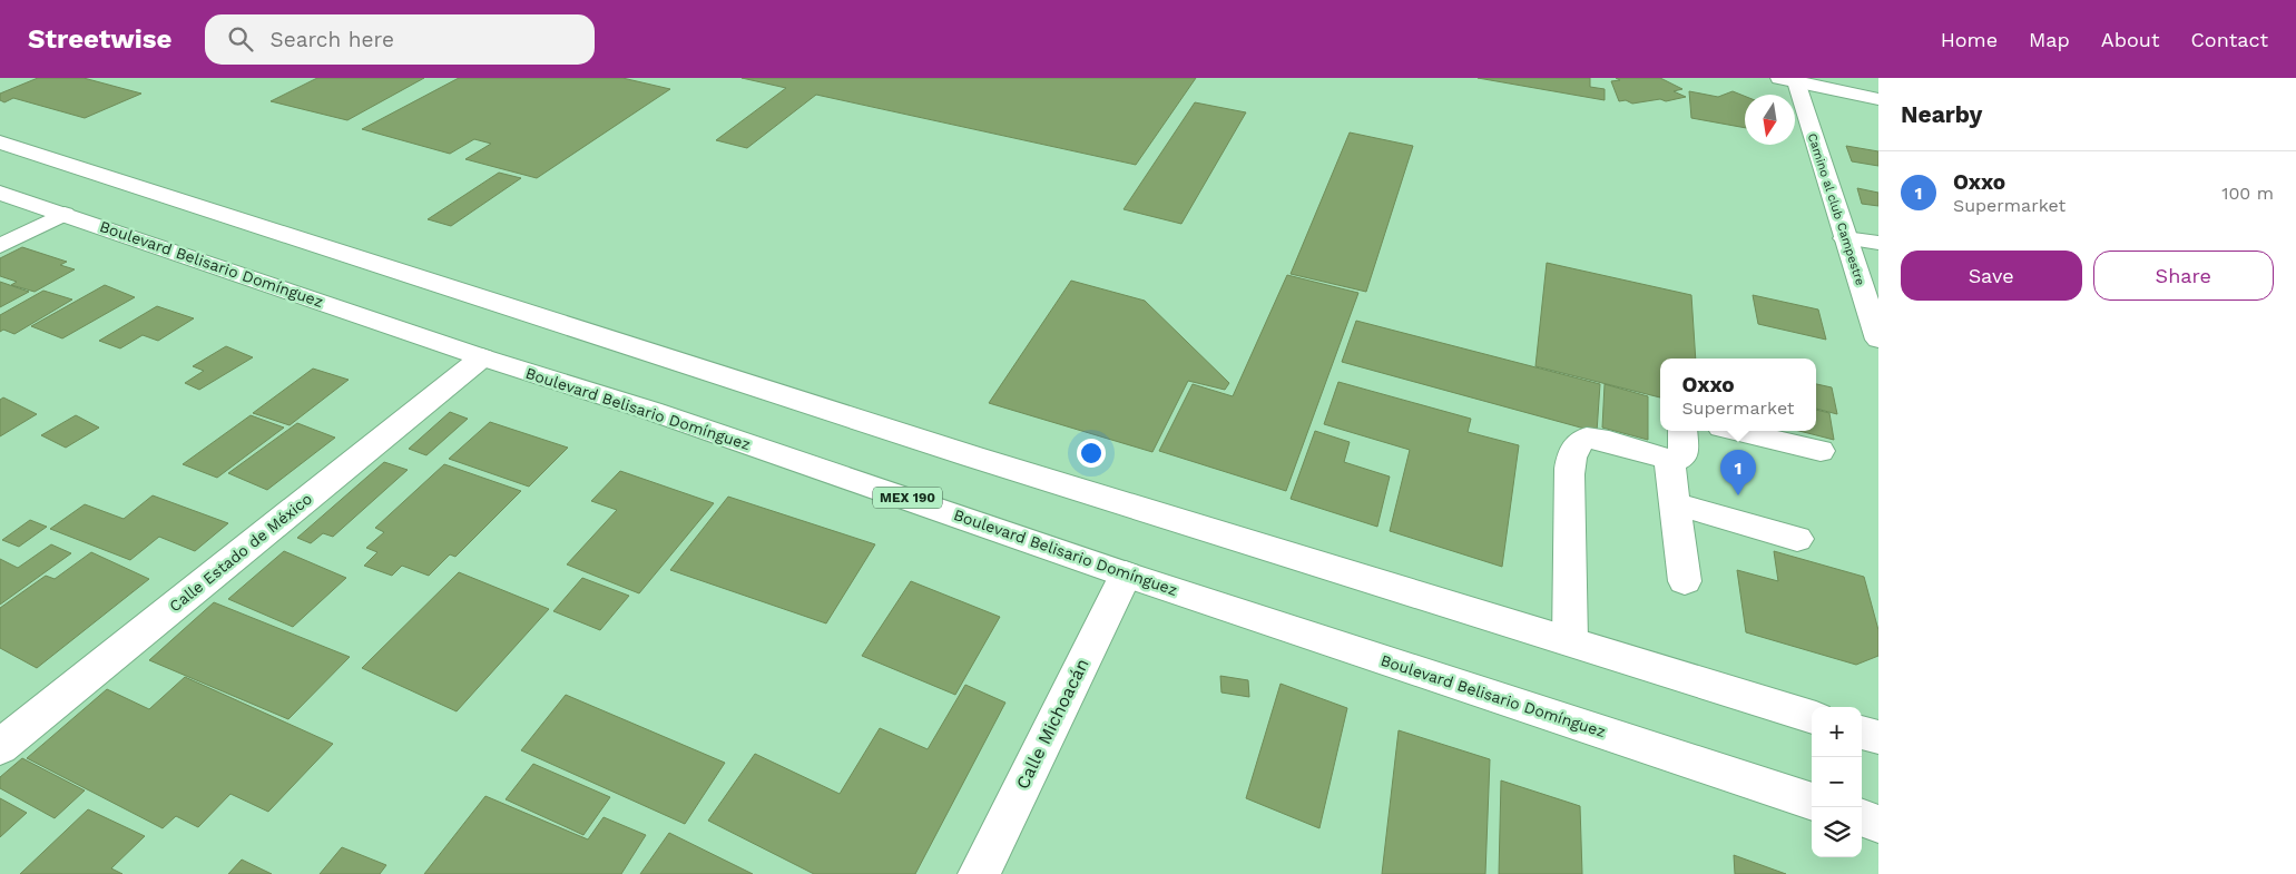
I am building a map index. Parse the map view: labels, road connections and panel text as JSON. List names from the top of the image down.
{
  "streets": {
    "main road": [
      "Camino al club Campestre",
      "Boulevard Belisario Domínguez",
      "MEX 190",
      "Calle Estado de México",
      "Calle Michoacán"
    ]
  },
  "crossings": [
    ["Boulevard Belisario Domínguez", "Calle Estado de México"],
    ["Boulevard Belisario Domínguez", "Calle Michoacán"]
  ],
  "north": "bottom",
  "page": {
    "header": "Streetwise",
    "search": "Search here",
    "nav": [
      "Home",
      "Map",
      "About",
      "Contact"
    ],
    "heading": "Nearby",
    "list": [
      {
        "mark": "1",
        "name": "Oxxo",
        "note": "Supermarket",
        "value": "100 m"
      }
    ],
    "buttons": ["Save", "Share"],
    "popup": ["Oxxo", "Supermarket"],
    "pins": "1",
    "map_buttons": ["+", "−"]
  }
}
